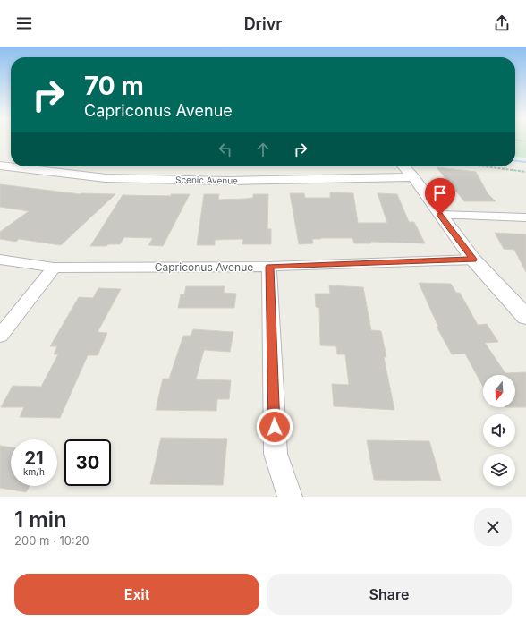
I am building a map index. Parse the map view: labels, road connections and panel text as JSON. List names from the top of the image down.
{
  "streets": {
    "street": ["Scenic Avenue", "Capriconus Avenue"]
  },
  "north": "bottom",
  "page": {
    "header": "Drivr",
    "turn": ["70 m", "Capriconus Avenue"],
    "speed": "21 km/h",
    "limit": "30",
    "heading": ["1 min", "200 m · 10:20"],
    "buttons": ["Exit", "Share"]
  }
}
